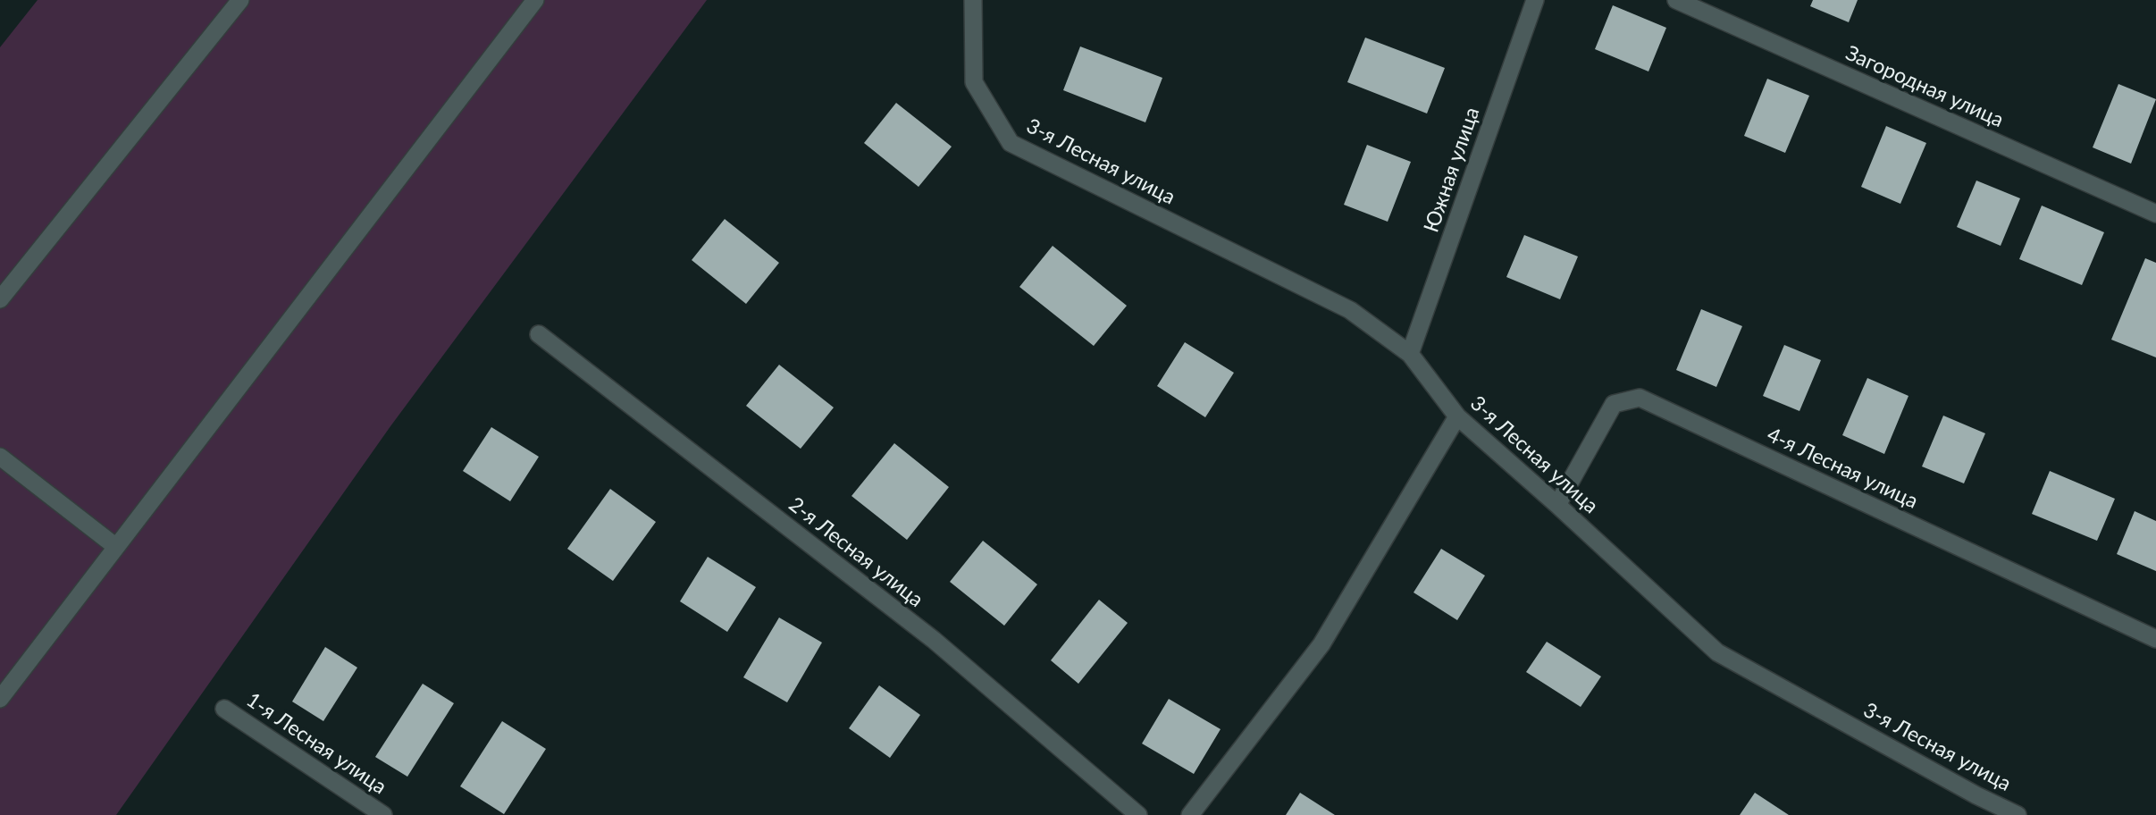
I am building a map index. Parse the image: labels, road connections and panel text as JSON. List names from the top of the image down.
{
  "streets": {
    "street": [
      "Загородная улица",
      "3-я Лесная улица",
      "Южная улица",
      "4-я Лесная улица",
      "2-я Лесная улица",
      "1-я Лесная улица"
    ]
  },
  "crossings": [
    ["3-я Лесная улица", "Южная улица"],
    ["3-я Лесная улица", "4-я Лесная улица"]
  ]
}
